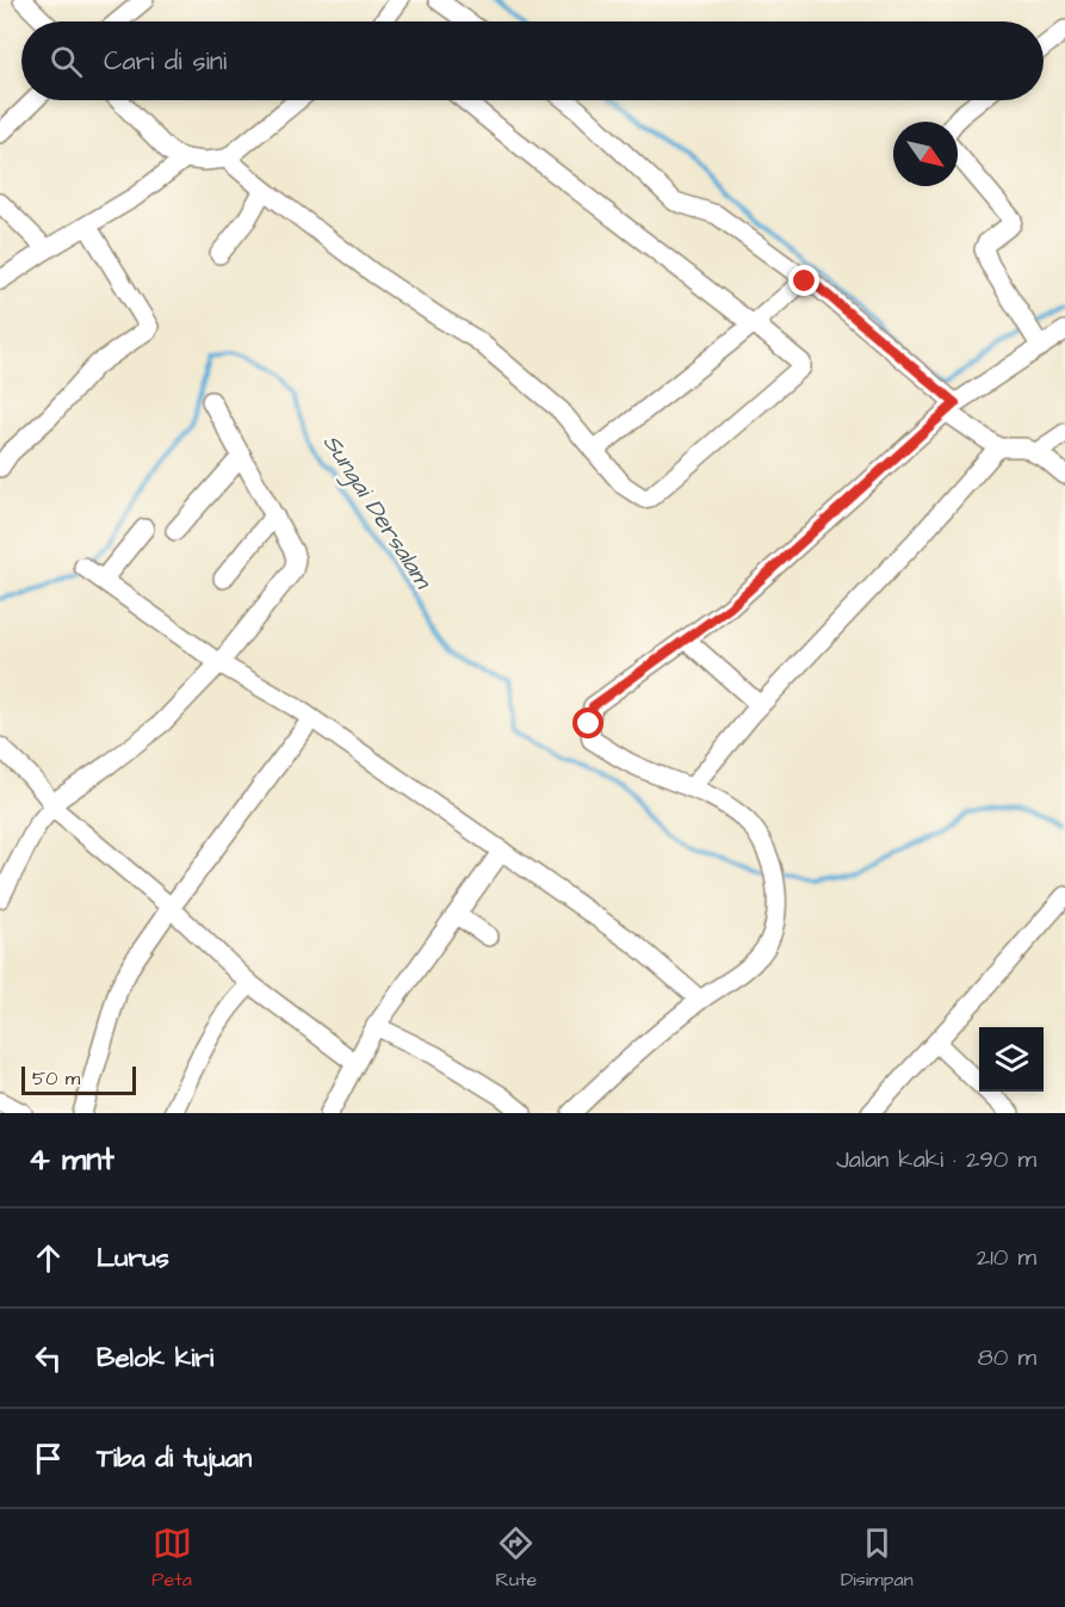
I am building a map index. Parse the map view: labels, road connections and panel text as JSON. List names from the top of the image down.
{
  "water": ["Sungai Dersalam"],
  "scale_bar": "50 m",
  "north": "bottom right",
  "page": {
    "search": "Cari di sini",
    "scale": "50 m",
    "heading": ["4 mnt", "Jalan kaki · 290 m"],
    "list": [
      ["Lurus", "210 m"],
      ["Belok kiri", "80 m"],
      "Tiba di tujuan"
    ],
    "nav": ["Peta", "Rute", "Disimpan"]
  }
}
